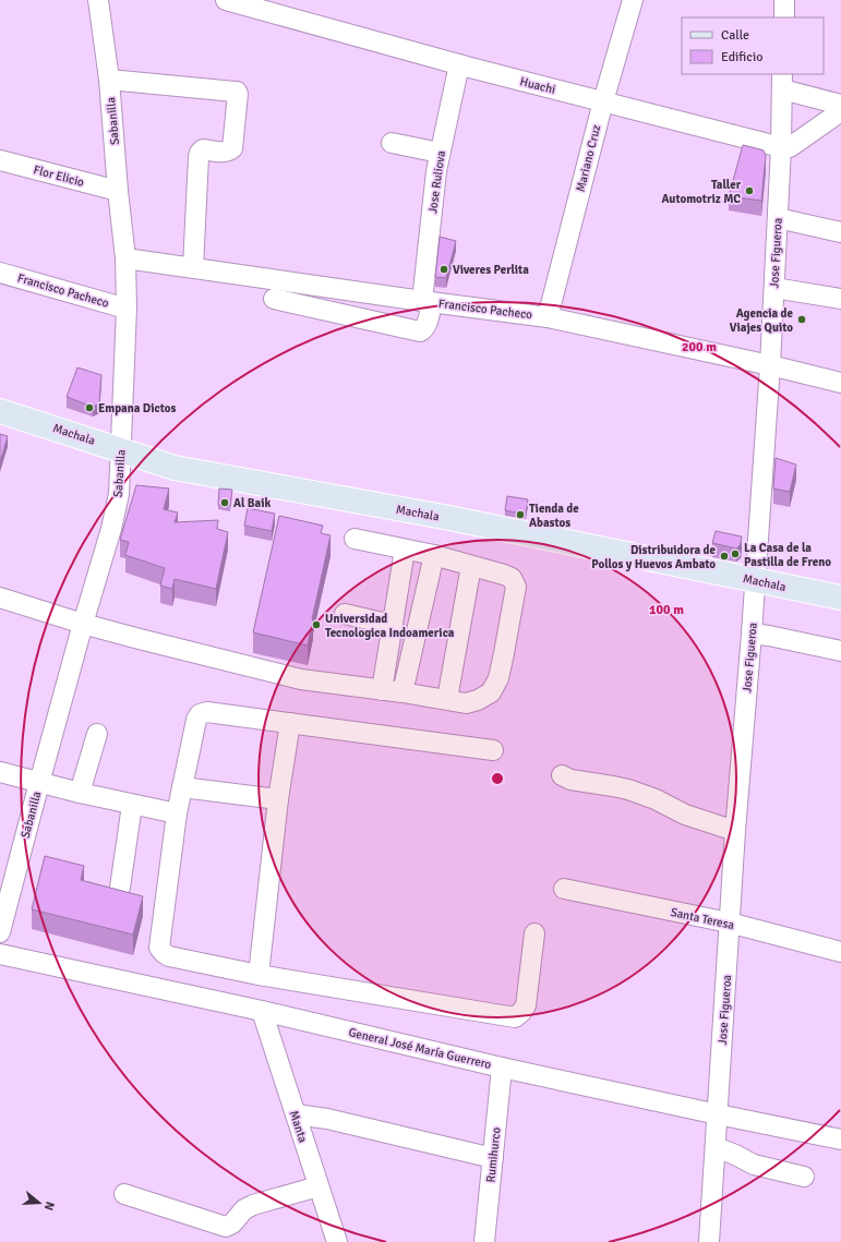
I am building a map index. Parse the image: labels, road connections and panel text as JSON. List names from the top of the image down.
{
  "streets": {
    "main road": ["Machala"],
    "street": [
      "Huachi",
      "Sabanilla",
      "Mariano Cruz",
      "Flor Elicio",
      "Jose Ruliova",
      "Jose Figueroa",
      "Francisco Pacheco",
      "Santa Teresa",
      "General José María Guerrero",
      "Manta",
      "Rumihurco"
    ]
  },
  "crossings": [
    ["Huachi", "Mariano Cruz"],
    ["Huachi", "Jose Ruliova"],
    ["Huachi", "Jose Figueroa"],
    ["Sabanilla", "Flor Elicio"],
    ["Sabanilla", "Francisco Pacheco"],
    ["Sabanilla", "Machala"],
    ["Mariano Cruz", "Francisco Pacheco"],
    ["Jose Ruliova", "Francisco Pacheco"],
    ["Jose Figueroa", "Francisco Pacheco"],
    ["Jose Figueroa", "Machala"],
    ["Jose Figueroa", "Santa Teresa"],
    ["Jose Figueroa", "General José María Guerrero"],
    ["General José María Guerrero", "Manta"],
    ["General José María Guerrero", "Rumihurco"]
  ],
  "places": [
    "Taller Automotriz MC",
    "Viveres Perlita",
    "Agencia de Viajes Quito",
    "Empana Dictos",
    "Al Baik",
    "Tienda de Abastos",
    "La Casa de la Pastilla de Freno",
    "Distribuidora de Pollos y Huevos Ambato",
    "Universidad Tecnologica Indoamerica"
  ],
  "legend": ["Calle", "Edificio"],
  "north": "right",
  "rings": ["200 m", "100 m"]
}
